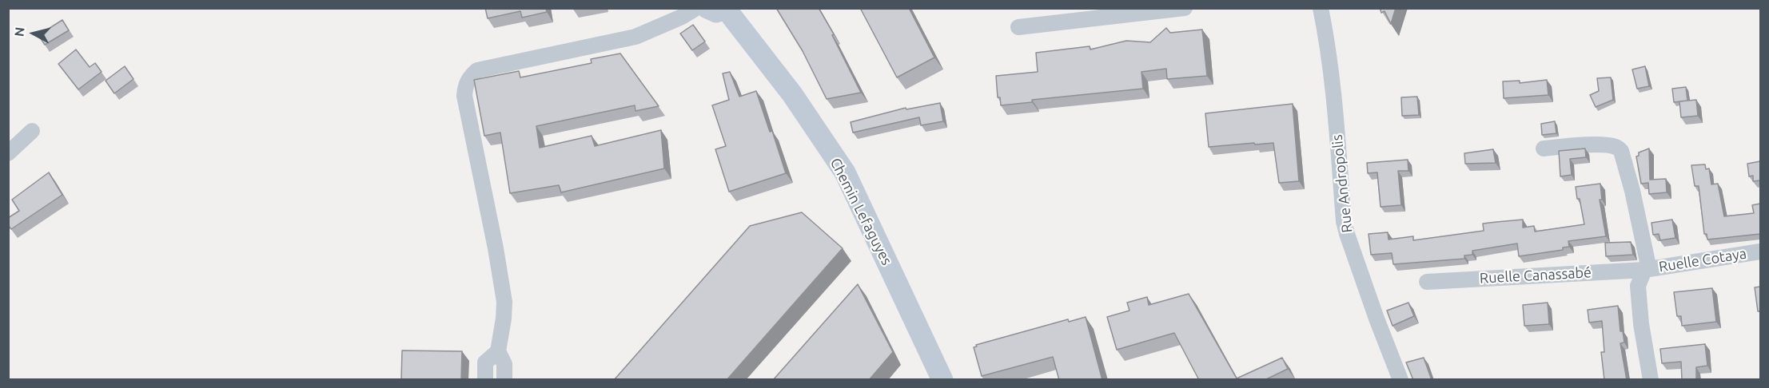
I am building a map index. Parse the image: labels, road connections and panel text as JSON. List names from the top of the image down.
{
  "streets": {
    "main road": ["Chemin Lefaguyes"],
    "street": ["Rue Andropolis", "Ruelle Cotaya", "Ruelle Canassabé"]
  },
  "crossings": [
    ["Ruelle Cotaya", "Ruelle Canassabé"]
  ],
  "north": "left"
}
